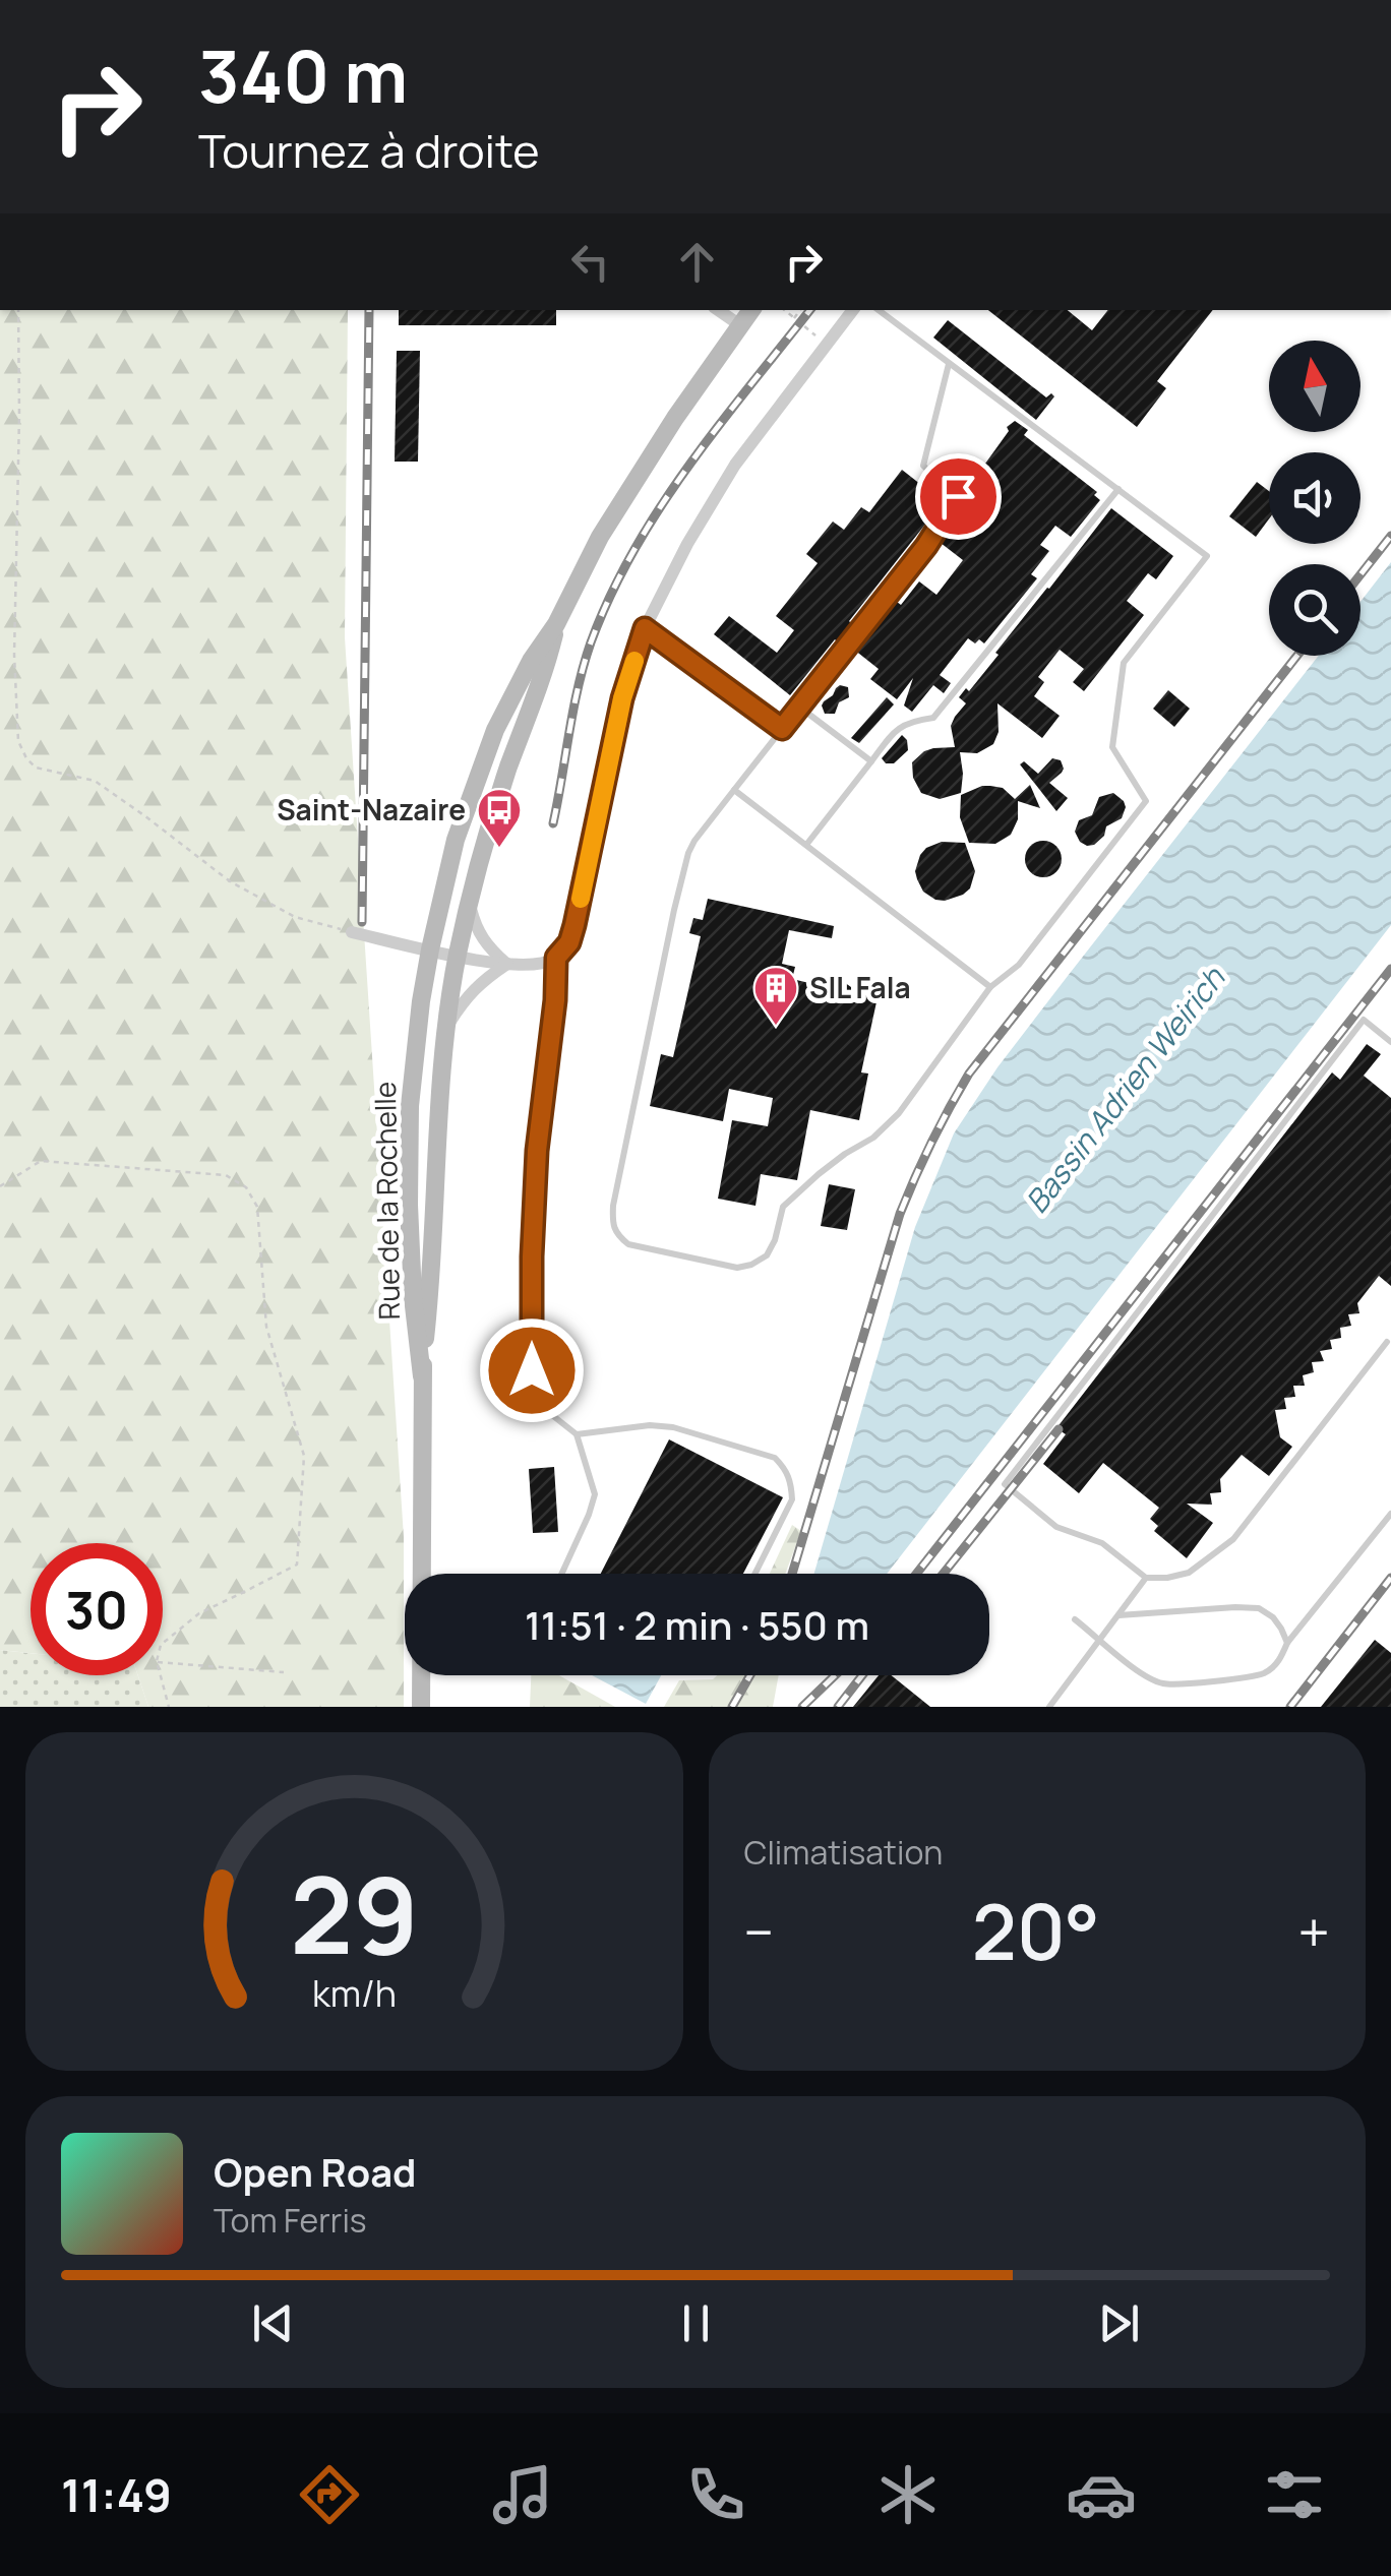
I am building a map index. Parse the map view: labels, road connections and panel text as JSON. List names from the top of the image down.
{
  "streets": {
    "main road": ["Rue de la Rochelle"]
  },
  "water": ["Bassin Adrien Weirich"],
  "places": {
    "bus stop": ["Saint-Nazaire"],
    "building": ["SIL Fala"]
  },
  "north": "top",
  "page": {
    "turn": ["340 m", "Tournez à droite"],
    "limit": "30",
    "trip": "11:51 · 2 min · 550 m",
    "tile": "Climatisation",
    "heat": ["−", "20°", "+"],
    "song": ["Open Road", "Tom Ferris"],
    "tabs": "11:49",
    "gauge": ["29", "km/h"]
  }
}
